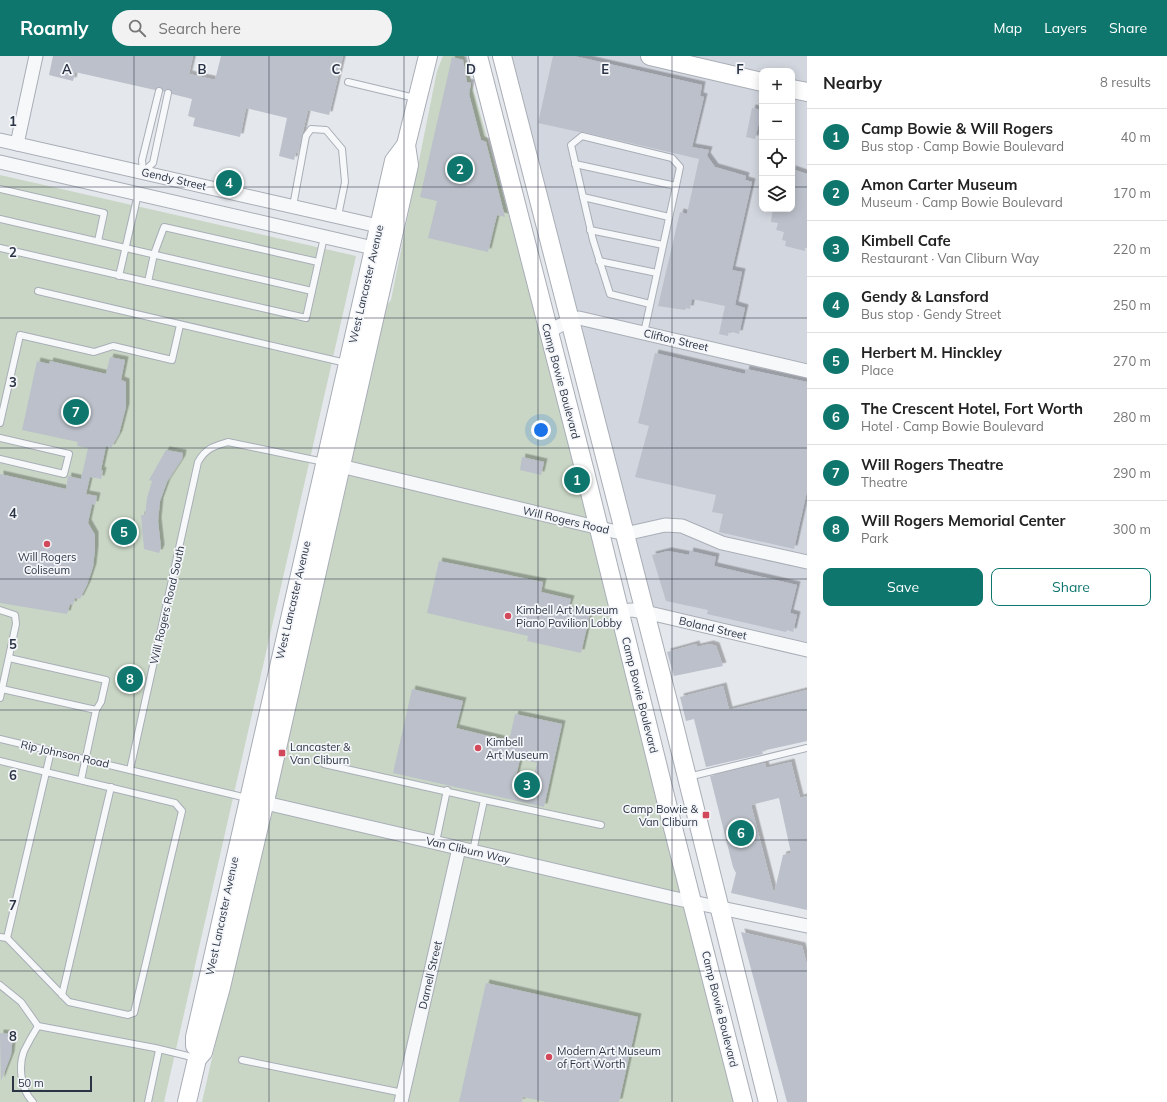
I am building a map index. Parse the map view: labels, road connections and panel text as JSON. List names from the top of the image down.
{
  "streets": {
    "main road": ["West Lancaster Avenue", "Camp Bowie Boulevard"],
    "street": [
      "Gendy Street",
      "Clifton Street",
      "Will Rogers Road",
      "Boland Street",
      "Van Cliburn Way",
      "Darnell Street"
    ],
    "lane": ["Will Rogers Road South", "Rip Johnson Road"]
  },
  "crossings": [
    ["Gendy Street", "West Lancaster Avenue"],
    ["West Lancaster Avenue", "Will Rogers Road"],
    ["West Lancaster Avenue", "Will Rogers Road South"],
    ["West Lancaster Avenue", "Van Cliburn Way"],
    ["Clifton Street", "Camp Bowie Boulevard"],
    ["Camp Bowie Boulevard", "Will Rogers Road"],
    ["Camp Bowie Boulevard", "Boland Street"],
    ["Camp Bowie Boulevard", "Van Cliburn Way"],
    ["Will Rogers Road", "Will Rogers Road South"],
    ["Will Rogers Road South", "Rip Johnson Road"],
    ["Will Rogers Road South", "Van Cliburn Way"],
    ["Rip Johnson Road", "Van Cliburn Way"],
    ["Van Cliburn Way", "Darnell Street"]
  ],
  "places": {
    "other": [
      "Will Rogers Coliseum",
      "Kimbell Art Museum Piano Pavilion Lobby",
      "Kimbell Art Museum",
      "Modern Art Museum of Fort Worth"
    ],
    "transit": ["Lancaster & Van Cliburn", "Camp Bowie & Van Cliburn"]
  },
  "scale_bar": "50 m",
  "page": {
    "header": "Roamly",
    "search": "Search here",
    "nav": ["Map", "Layers", "Share"],
    "heading": ["Nearby", "8 results"],
    "map_buttons": ["+", "−"],
    "list": [
      {
        "mark": "1",
        "name": "Camp Bowie & Will Rogers",
        "note": "Bus stop · Camp Bowie Boulevard",
        "value": "40 m"
      },
      {
        "mark": "2",
        "name": "Amon Carter Museum",
        "note": "Museum · Camp Bowie Boulevard",
        "value": "170 m"
      },
      {
        "mark": "3",
        "name": "Kimbell Cafe",
        "note": "Restaurant · Van Cliburn Way",
        "value": "220 m"
      },
      {
        "mark": "4",
        "name": "Gendy & Lansford",
        "note": "Bus stop · Gendy Street",
        "value": "250 m"
      },
      {
        "mark": "5",
        "name": "Herbert M. Hinckley",
        "note": "Place",
        "value": "270 m"
      },
      {
        "mark": "6",
        "name": "The Crescent Hotel, Fort Worth",
        "note": "Hotel · Camp Bowie Boulevard",
        "value": "280 m"
      },
      {
        "mark": "7",
        "name": "Will Rogers Theatre",
        "note": "Theatre",
        "value": "290 m"
      },
      {
        "mark": "8",
        "name": "Will Rogers Memorial Center",
        "note": "Park",
        "value": "300 m"
      }
    ],
    "pins": [
      "2",
      "4",
      "7",
      "1",
      "5",
      "8",
      "3",
      "6"
    ],
    "buttons": ["Save", "Share"],
    "scale": "50 m"
  },
  "grid": {
    "columns": [
      "A",
      "B",
      "C",
      "D",
      "E",
      "F"
    ],
    "rows": [
      "1",
      "2",
      "3",
      "4",
      "5",
      "6",
      "7",
      "8"
    ]
  }
}
